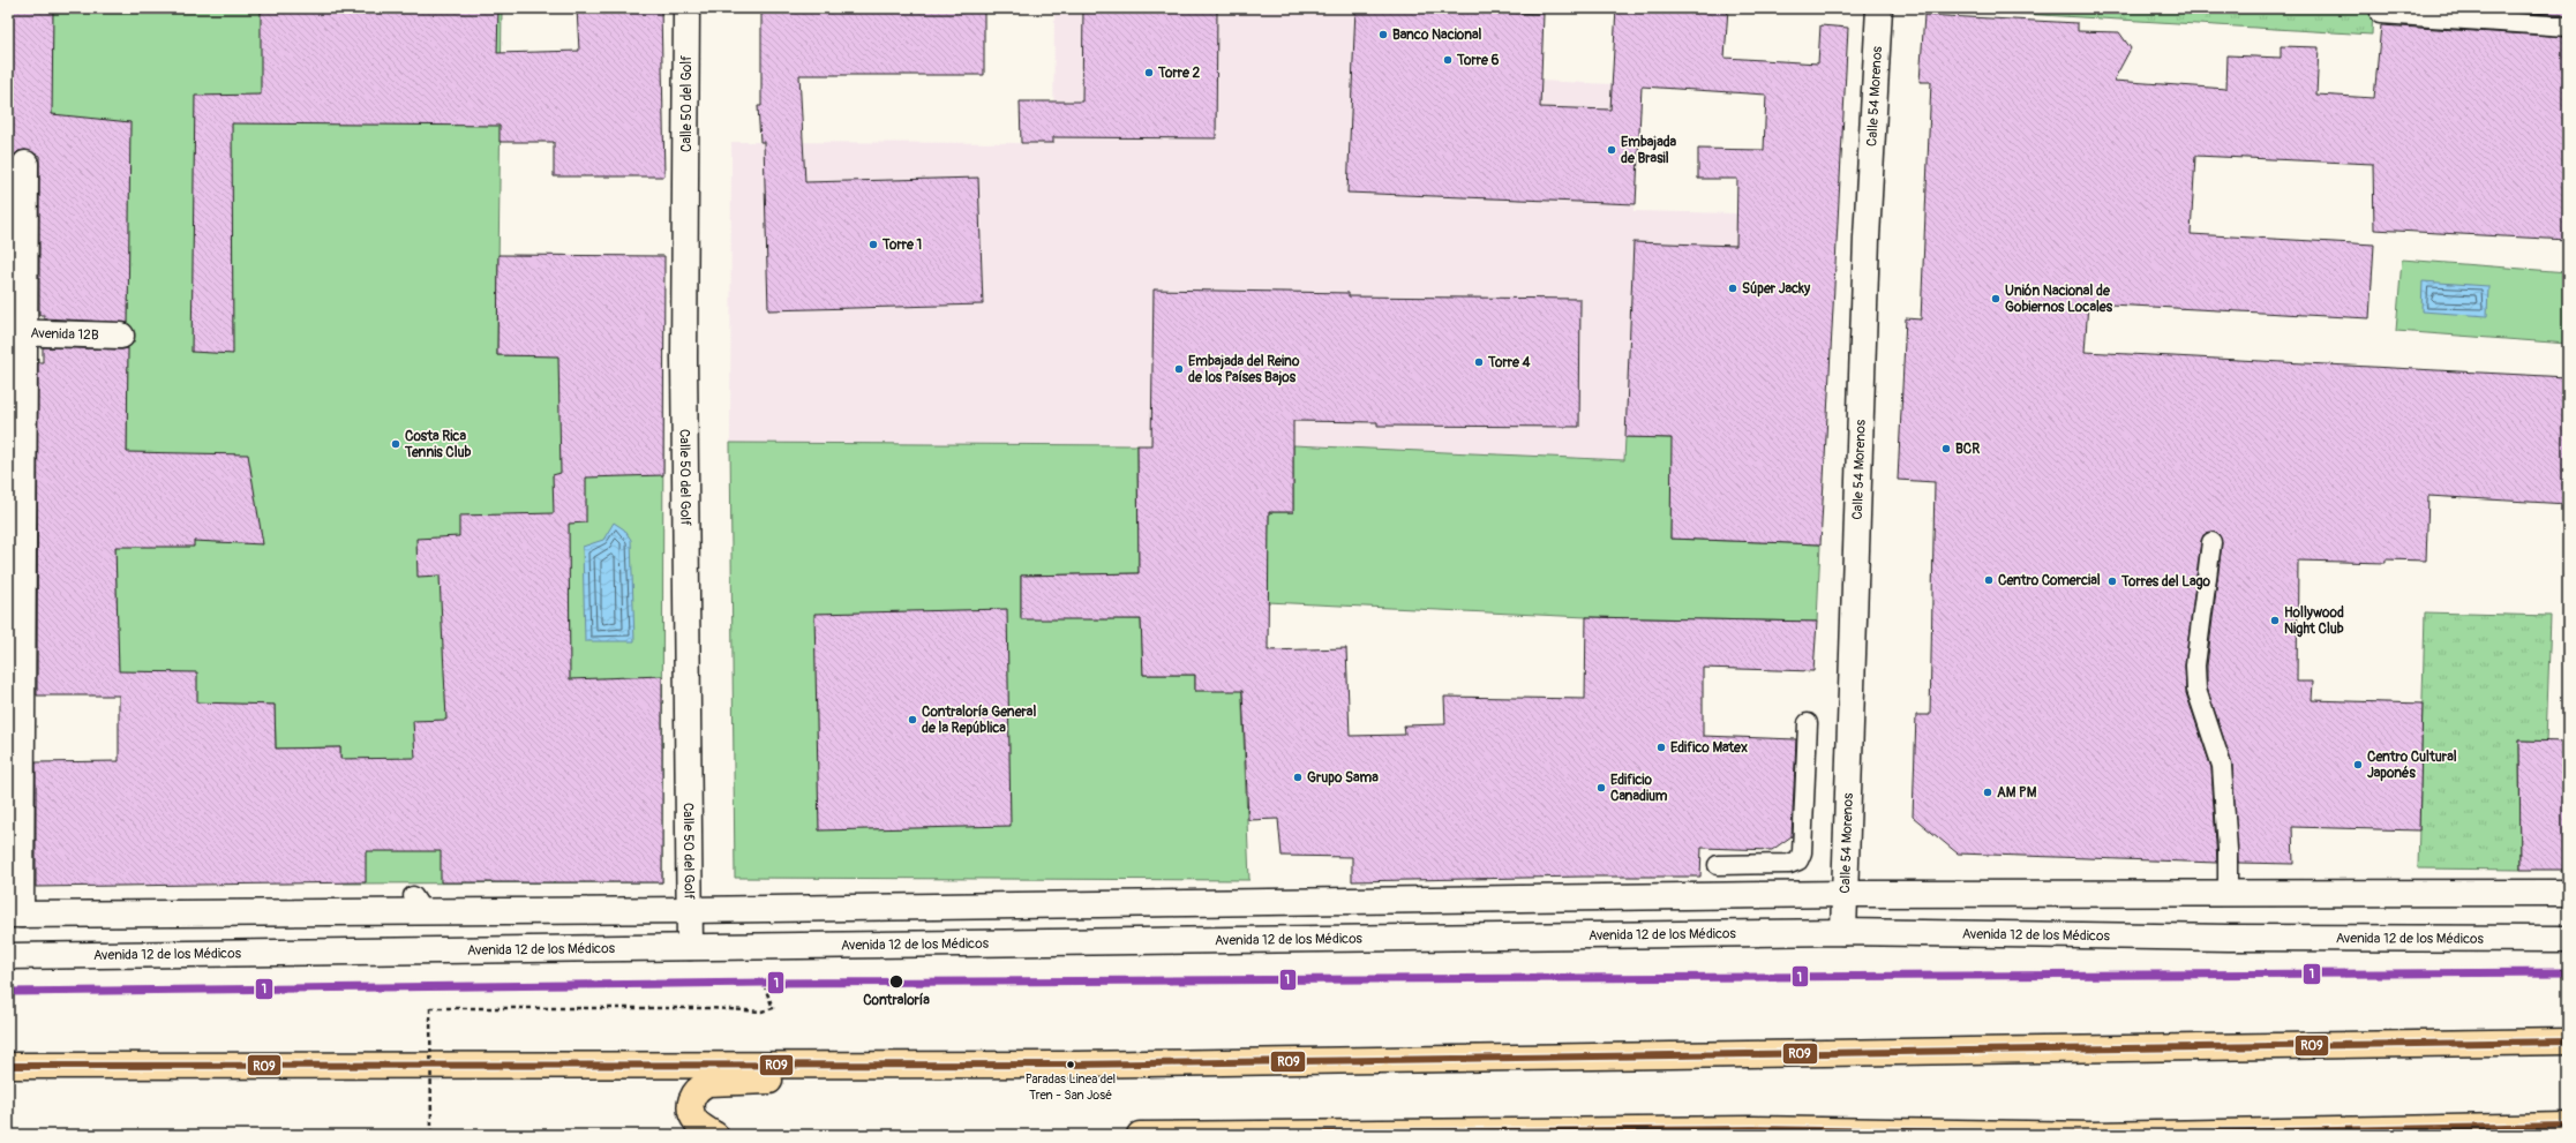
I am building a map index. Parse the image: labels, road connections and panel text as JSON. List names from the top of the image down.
{
  "streets": {
    "main road": [
      "Calle 54 Morenos",
      "Calle 50 del Golf",
      "Avenida 12B",
      "Avenida 12 de los Médicos"
    ]
  },
  "crossings": [
    ["Calle 54 Morenos", "Avenida 12 de los Médicos"],
    ["Calle 50 del Golf", "Avenida 12 de los Médicos"]
  ],
  "places": [
    "Banco Nacional",
    "Torre 6",
    "Torre 2",
    "Embajada de Brasil",
    "Torre 1",
    "Súper Jacky",
    "Unión Nacional de Gobiernos Locales",
    "Torre 4",
    "Embajada del Reino de los Países Bajos",
    "Costa Rica Tennis Club",
    "BCR",
    "Centro Comercial",
    "Torres del Lago",
    "Hollywood Night Club",
    "Contraloría General de la República",
    "Edifico Matex",
    "Centro Cultural Japonés",
    "Grupo Sama",
    "Edificio Canadium",
    "AM PM",
    "Contraloría",
    "Paradas Linea del Tren - San José"
  ],
  "lines": ["rail line 1", "transit line R09"]
}
